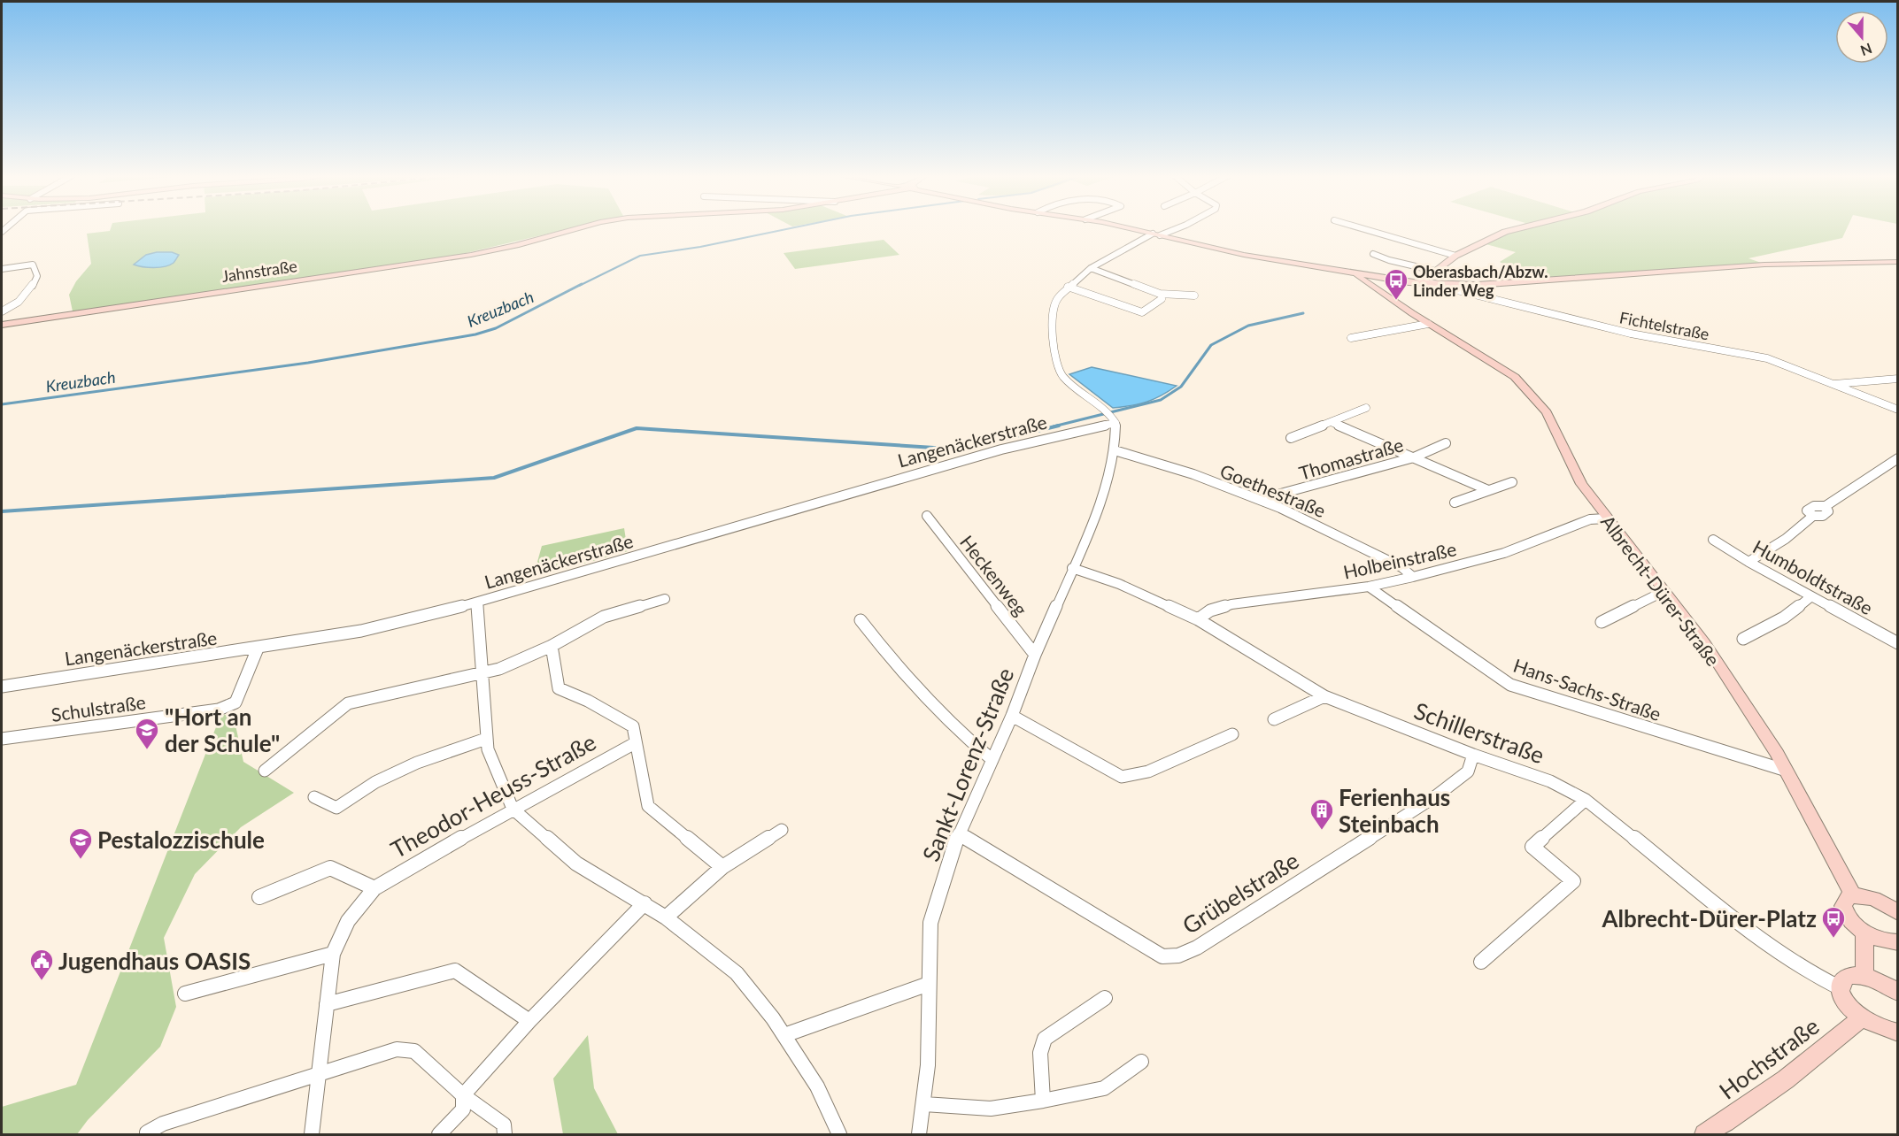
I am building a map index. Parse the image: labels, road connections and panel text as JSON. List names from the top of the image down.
{
  "streets": {
    "street": [
      "Jahnstraße",
      "Fichtelstraße",
      "Langenäckerstraße",
      "Thomastraße",
      "Goethestraße",
      "Holbeinstraße",
      "Heckenweg",
      "Humboldtstraße",
      "Albrecht-Dürer-Straße",
      "Hans-Sachs-Straße",
      "Schulstraße",
      "Schillerstraße",
      "Sankt-Lorenz-Straße",
      "Theodor-Heuss-Straße",
      "Grübelstraße",
      "Hochstraße"
    ]
  },
  "crossings": [
    ["Langenäckerstraße", "Schulstraße"],
    ["Langenäckerstraße", "Sankt-Lorenz-Straße"],
    ["Thomastraße", "Goethestraße"],
    ["Goethestraße", "Holbeinstraße"],
    ["Goethestraße", "Sankt-Lorenz-Straße"],
    ["Holbeinstraße", "Albrecht-Dürer-Straße"],
    ["Holbeinstraße", "Hans-Sachs-Straße"],
    ["Holbeinstraße", "Schillerstraße"],
    ["Heckenweg", "Sankt-Lorenz-Straße"],
    ["Albrecht-Dürer-Straße", "Hans-Sachs-Straße"],
    ["Schillerstraße", "Sankt-Lorenz-Straße"],
    ["Schillerstraße", "Grübelstraße"],
    ["Sankt-Lorenz-Straße", "Grübelstraße"]
  ],
  "water": ["Kreuzbach"],
  "places": {
    "bus stop": ["Oberasbach/Abzw. Linder Weg", "Albrecht-Dürer-Platz"],
    "school or university": ["\"Hort an der Schule\"", "Pestalozzischule"],
    "building": ["Ferienhaus Steinbach"],
    "public building": ["Jugendhaus OASIS"]
  },
  "north": "bottom"
}
